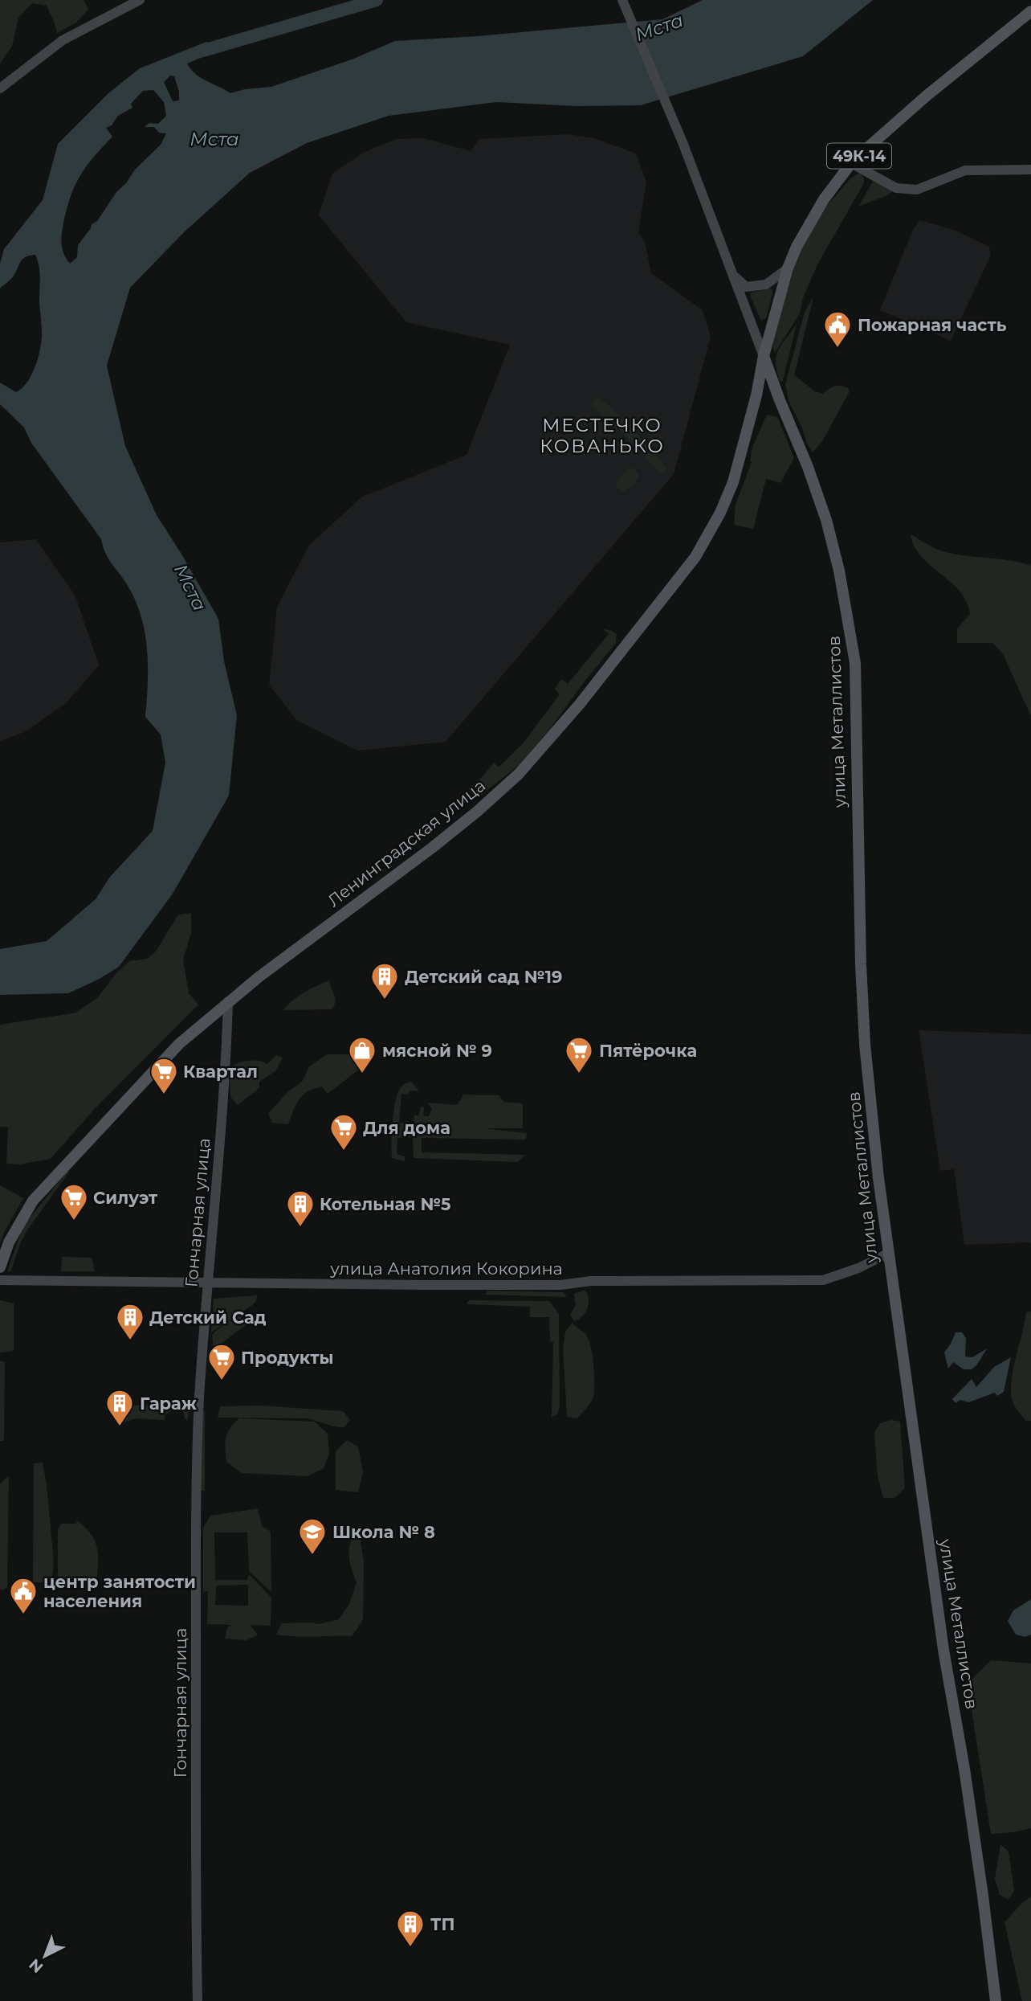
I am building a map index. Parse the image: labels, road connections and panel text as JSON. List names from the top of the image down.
{
  "streets": {
    "main road": ["49К-14", "улица Металлистов", "Ленинградская улица"],
    "street": ["Гончарная улица", "улица Анатолия Кокорина"]
  },
  "crossings": [
    ["49К-14", "улица Металлистов"],
    ["49К-14", "Ленинградская улица"],
    ["улица Металлистов", "Ленинградская улица"],
    ["улица Металлистов", "улица Анатолия Кокорина"],
    ["Ленинградская улица", "Гончарная улица"],
    ["Гончарная улица", "улица Анатолия Кокорина"]
  ],
  "districts": ["МЕСТЕЧКО КОВАНЬКО"],
  "water": ["Мста"],
  "places": {
    "public building": ["Пожарная часть", "центр занятости населения"],
    "building": [
      "Детский сад №19",
      "Котельная №5",
      "Детский Сад",
      "Гараж",
      "ТП"
    ],
    "shop": ["мясной № 9"],
    "supermarket": [
      "Пятёрочка",
      "Квартал",
      "Для дома",
      "Силуэт",
      "Продукты"
    ],
    "school or university": ["Школа № 8"]
  },
  "north": "bottom left"
}
